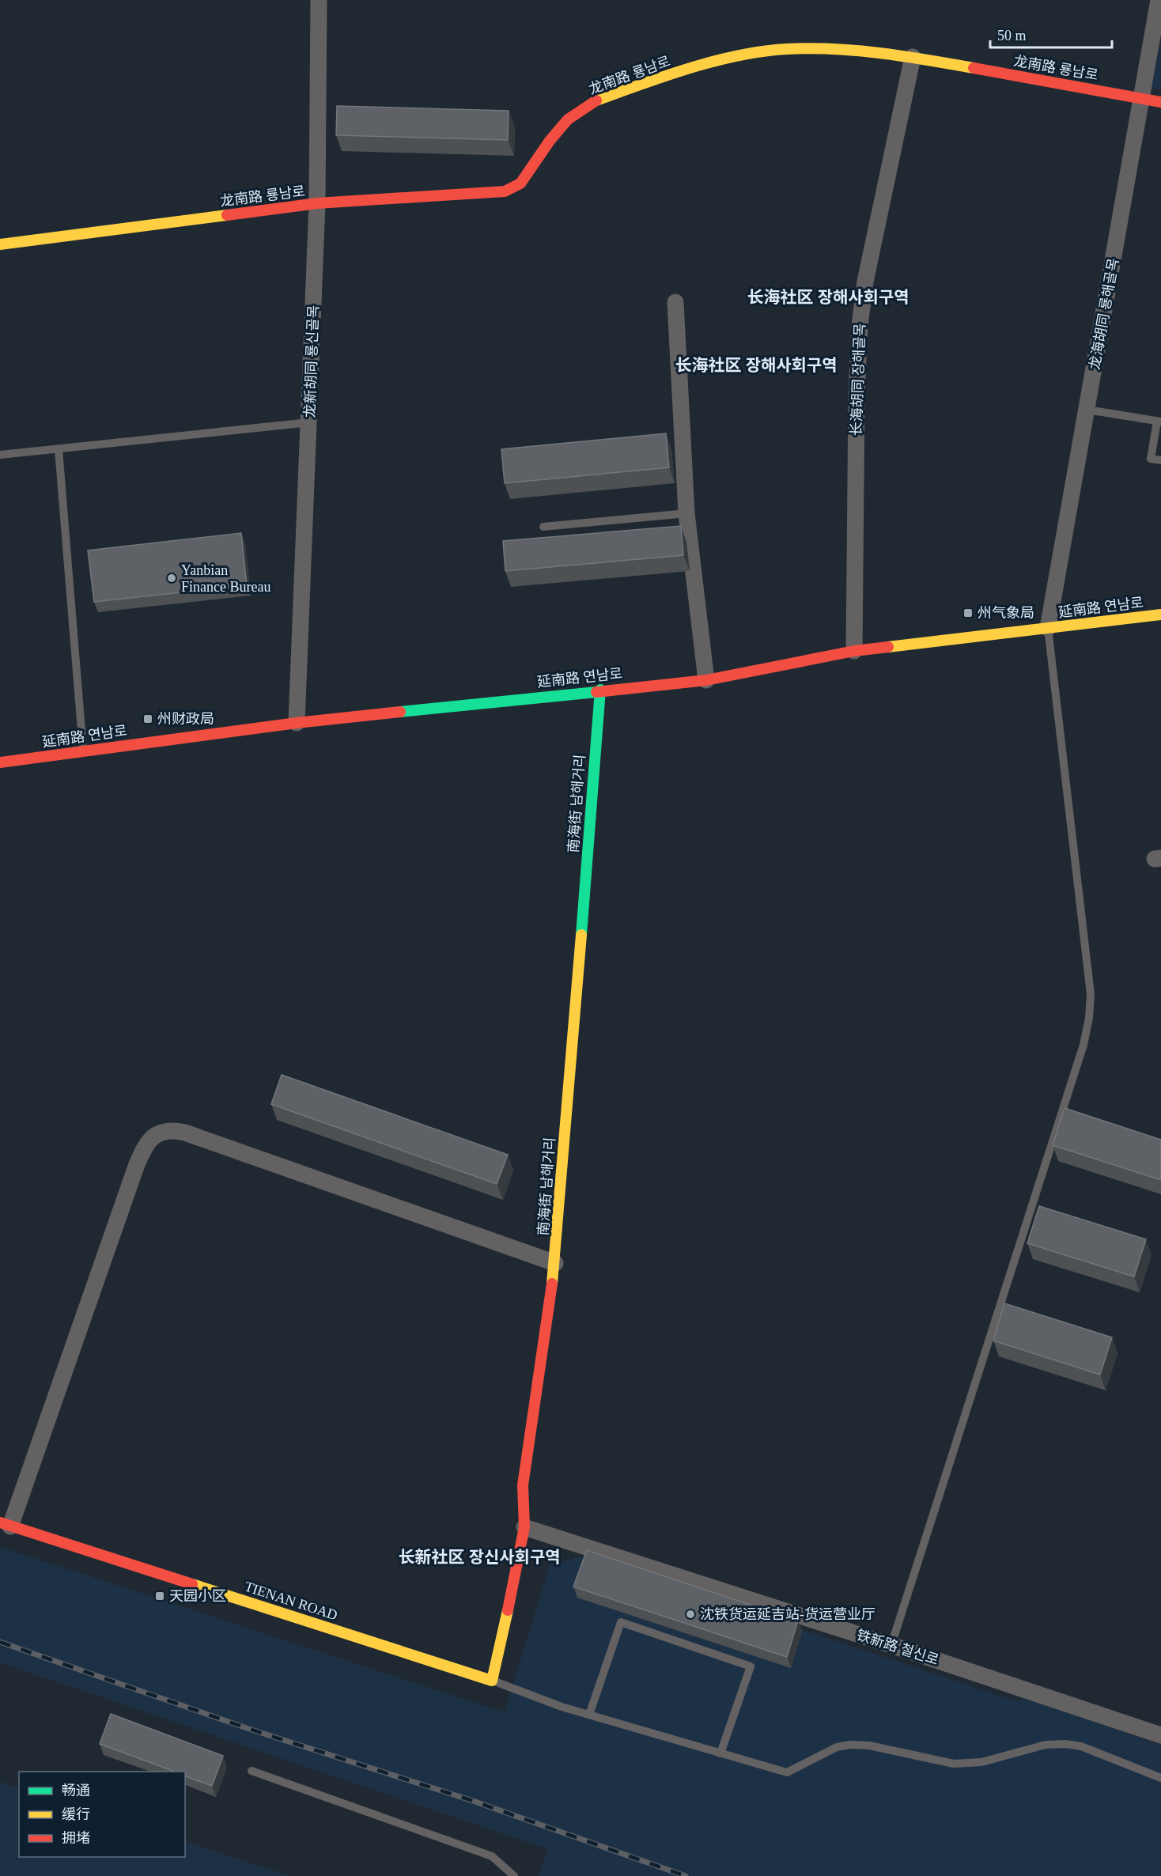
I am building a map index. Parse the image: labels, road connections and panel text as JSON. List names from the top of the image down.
{
  "streets": {
    "street": [
      "龙南路 룡남로",
      "龙海胡同 룡해골목",
      "龙新胡同 룡신골목",
      "长海胡同 장해골목",
      "延南路 연남로",
      "南海街 남해거리",
      "TIENAN ROAD",
      "铁新路 철신로"
    ]
  },
  "crossings": [
    ["龙南路 룡남로", "龙海胡同 룡해골목"],
    ["龙南路 룡남로", "龙新胡同 룡신골목"],
    ["龙南路 룡남로", "长海胡同 장해골목"],
    ["龙海胡同 룡해골목", "延南路 연남로"],
    ["龙新胡同 룡신골목", "延南路 연남로"],
    ["长海胡同 장해골목", "延南路 연남로"],
    ["延南路 연남로", "南海街 남해거리"],
    ["南海街 남해거리", "TIENAN ROAD"],
    ["南海街 남해거리", "铁新路 철신로"]
  ],
  "districts": ["长海社区 장해사회구역", "长海社区 장해사회구역", "长新社区 장신사회구역"],
  "places": {
    "other": ["Yanbian Finance Bureau", "沈铁货运延吉站-货运营业厅"],
    "transit": ["州气象局", "州财政局", "天园小区"]
  },
  "legend": ["畅通", "缓行", "拥堵"],
  "scale_bar": "50 m"
}
